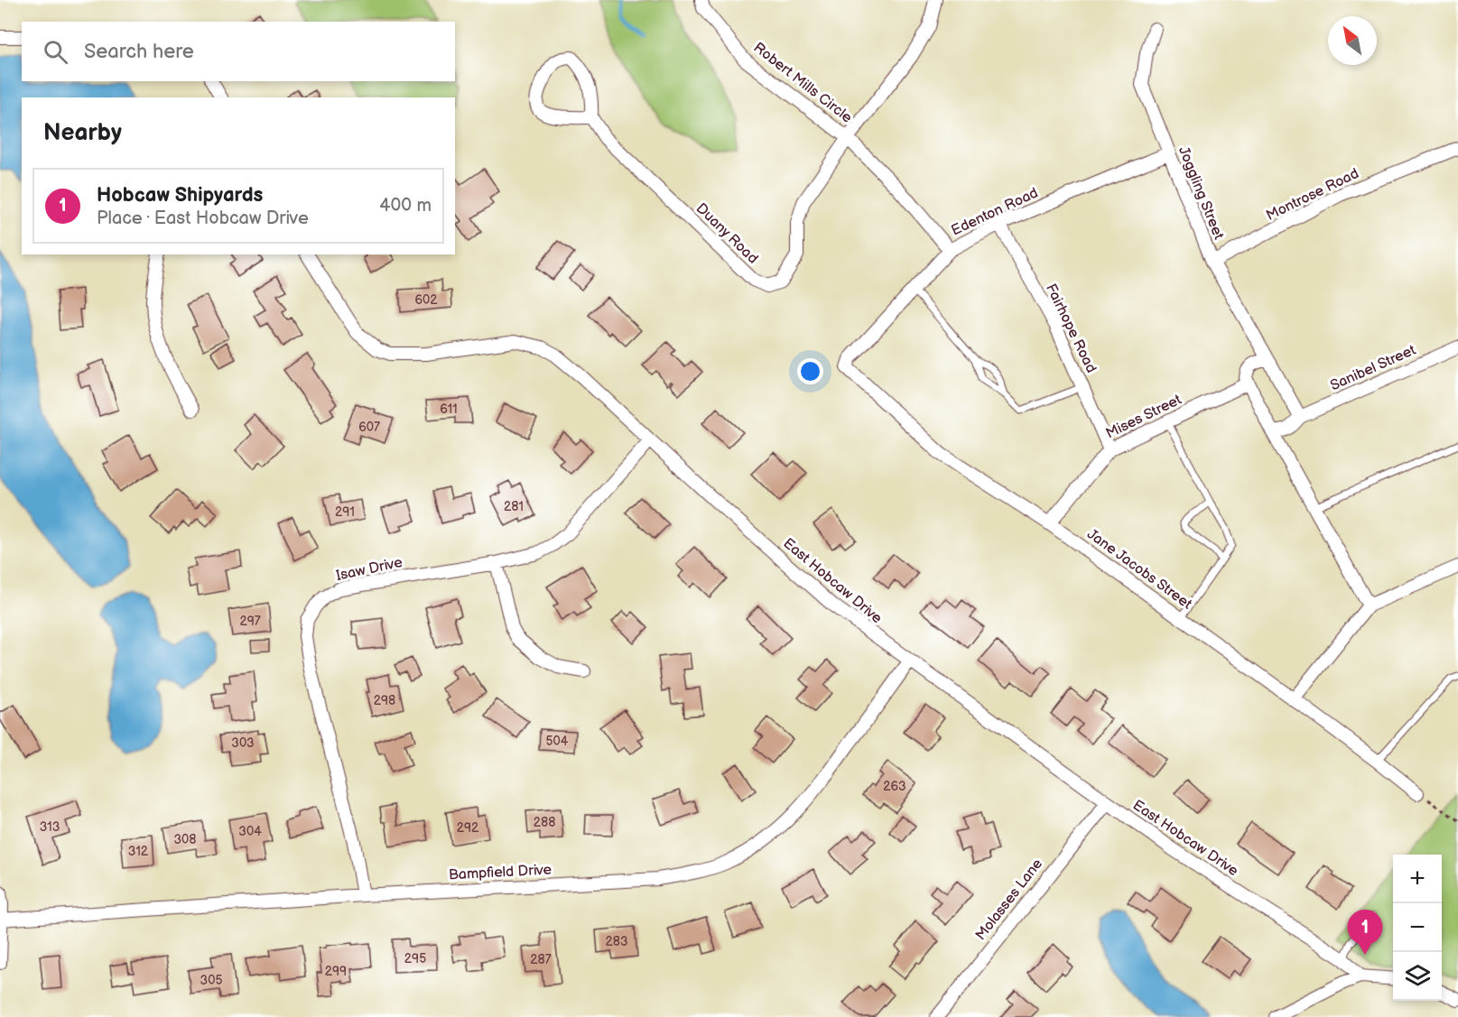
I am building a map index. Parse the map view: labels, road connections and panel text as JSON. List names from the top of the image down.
{
  "streets": {
    "street": [
      "Robert Mills Circle",
      "Joggling Street",
      "Montrose Road",
      "Edenton Road",
      "Duany Road",
      "Fairhope Road",
      "Sanibel Street",
      "Mises Street",
      "Isaw Drive",
      "Jane Jacobs Street",
      "East Hobcaw Drive",
      "Bampfield Drive",
      "Molasses Lane"
    ]
  },
  "crossings": [
    ["Robert Mills Circle", "Edenton Road"],
    ["Robert Mills Circle", "Duany Road"],
    ["Joggling Street", "Montrose Road"],
    ["Joggling Street", "Edenton Road"],
    ["Joggling Street", "Sanibel Street"],
    ["Edenton Road", "Fairhope Road"],
    ["Edenton Road", "Jane Jacobs Street"],
    ["Fairhope Road", "Mises Street"],
    ["Mises Street", "Jane Jacobs Street"],
    ["Isaw Drive", "East Hobcaw Drive"],
    ["Isaw Drive", "Bampfield Drive"],
    ["East Hobcaw Drive", "Bampfield Drive"],
    ["East Hobcaw Drive", "Molasses Lane"]
  ],
  "house_numbers": [
    "602",
    "611",
    "607",
    "281",
    "291",
    "297",
    "298",
    "504",
    "303",
    "263",
    "288",
    "313",
    "292",
    "304",
    "308",
    "312",
    "283",
    "295",
    "287",
    "299",
    "305"
  ],
  "north": "top left",
  "page": {
    "search": "Search here",
    "heading": "Nearby",
    "list": [
      {
        "mark": "1",
        "name": "Hobcaw Shipyards",
        "note": "Place · East Hobcaw Drive",
        "value": "400 m"
      }
    ],
    "map_buttons": ["+", "−"],
    "pins": "1"
  }
}
